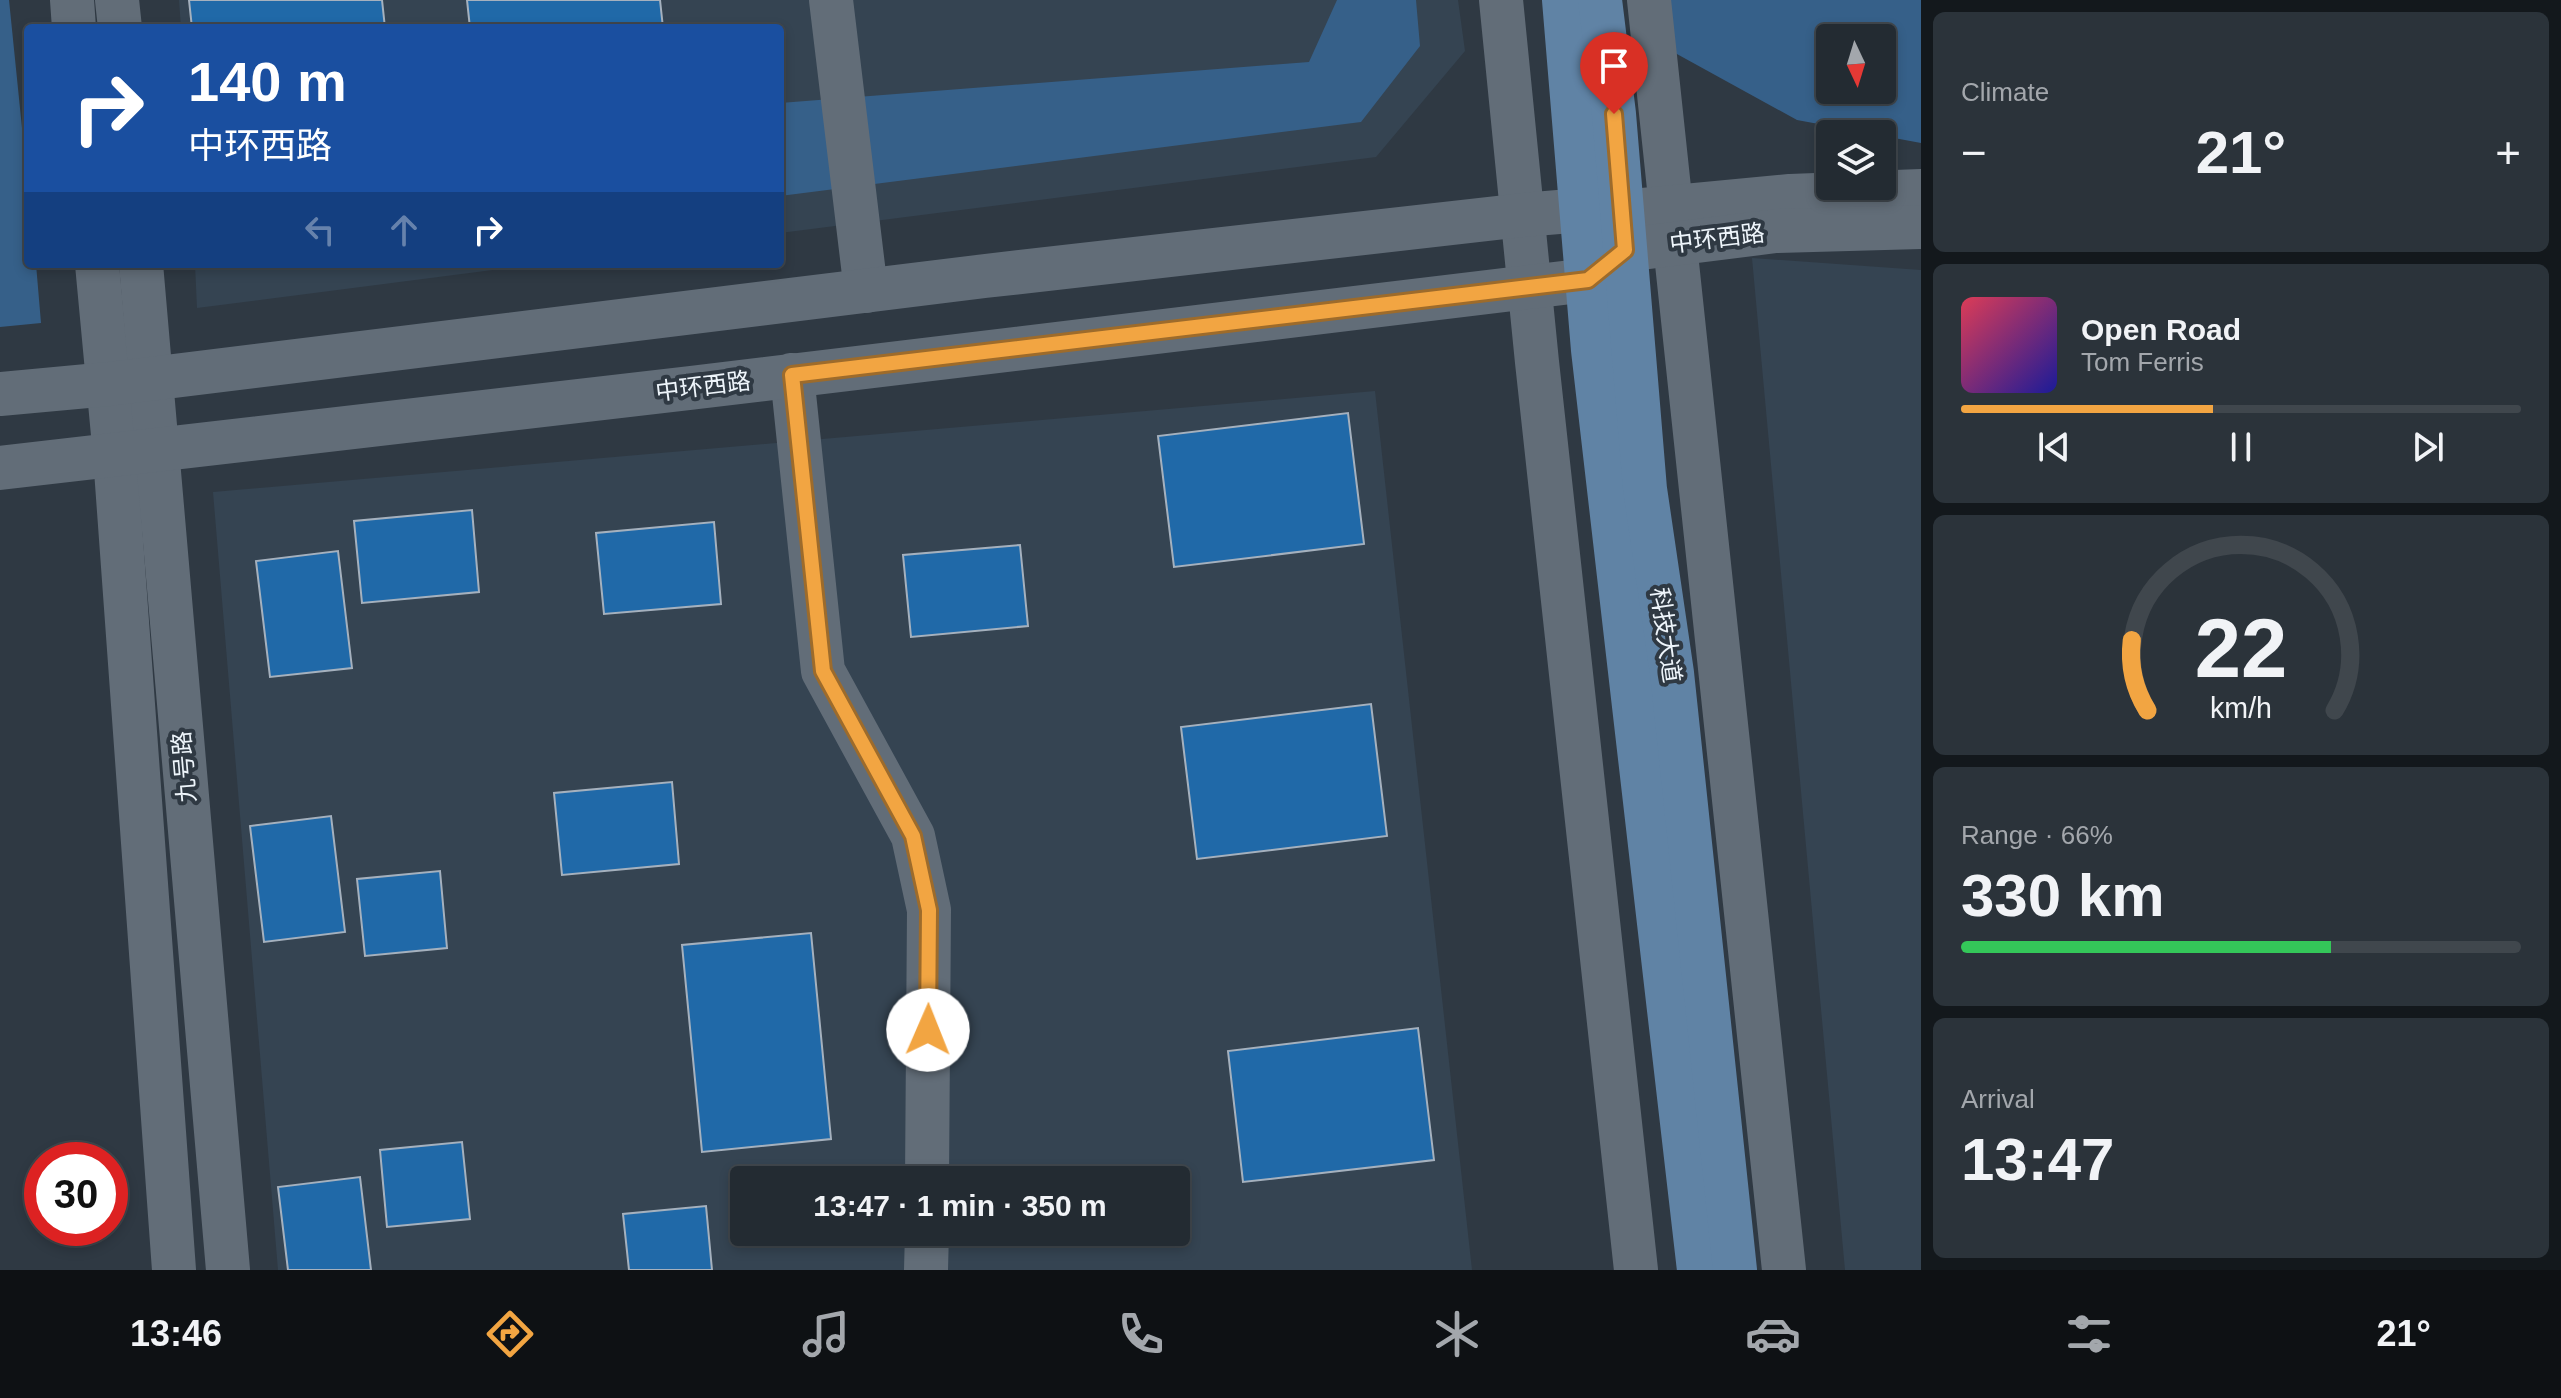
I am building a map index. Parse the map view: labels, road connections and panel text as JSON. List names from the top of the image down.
{
  "streets": {
    "main road": ["科技大道"],
    "street": ["中环西路", "九号路"]
  },
  "crossings": [
    ["中环西路", "科技大道"],
    ["中环西路", "九号路"]
  ],
  "north": "bottom",
  "page": {
    "tile": [
      "Climate",
      ["Range · 66%", "330 km"],
      ["Arrival", "13:47"]
    ],
    "turn": ["140 m", "中环西路"],
    "heat": ["−", "21°", "+"],
    "song": ["Open Road", "Tom Ferris"],
    "limit": "30",
    "trip": "13:47 · 1 min · 350 m",
    "tabs": ["13:46", "21°"],
    "gauge": ["22", "km/h"]
  }
}
